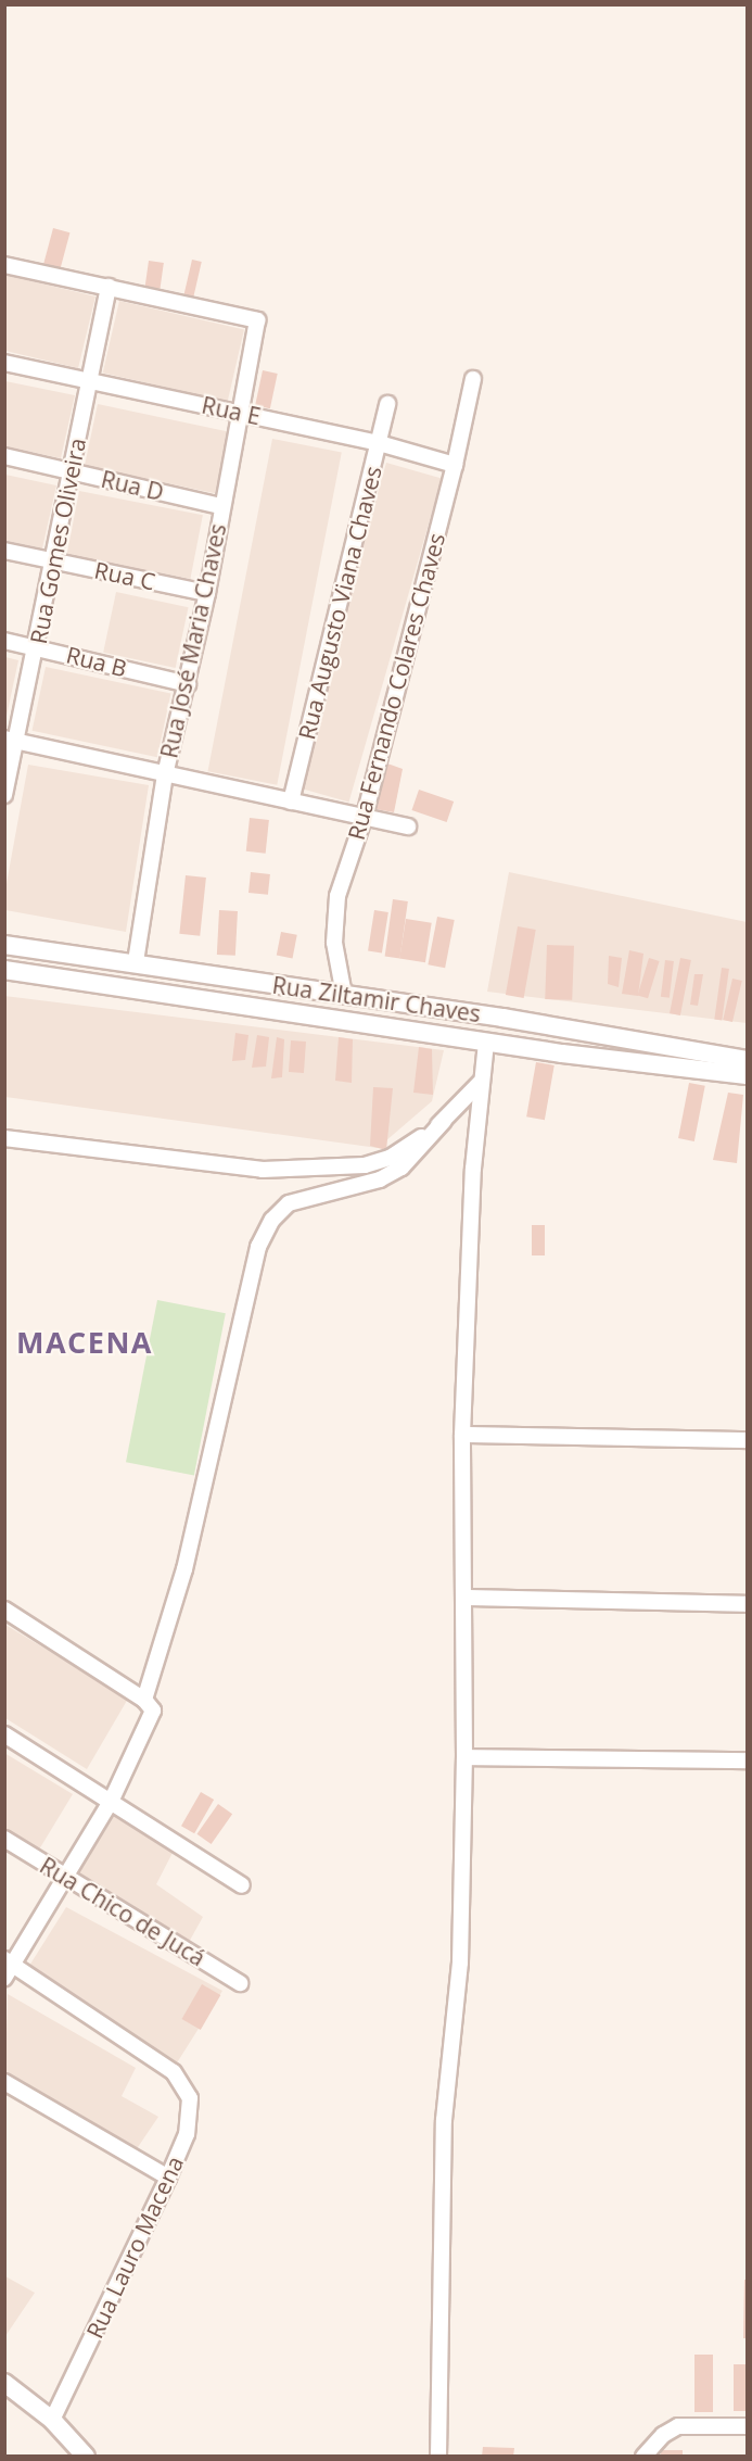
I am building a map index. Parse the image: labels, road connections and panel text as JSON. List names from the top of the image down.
{
  "streets": {
    "street": [
      "Rua E",
      "Rua D",
      "Rua Gomes Oliveira",
      "Rua C",
      "Rua Augusto Viana Chaves",
      "Rua José Maria Chaves",
      "Rua B",
      "Rua Fernando Colares Chaves",
      "Rua Ziltamir Chaves",
      "Rua Chico de Jucá",
      "Rua Lauro Macena"
    ]
  },
  "crossings": [
    ["Rua E", "Rua Gomes Oliveira"],
    ["Rua E", "Rua Augusto Viana Chaves"],
    ["Rua E", "Rua José Maria Chaves"],
    ["Rua E", "Rua Fernando Colares Chaves"],
    ["Rua D", "Rua Gomes Oliveira"],
    ["Rua D", "Rua José Maria Chaves"],
    ["Rua Gomes Oliveira", "Rua C"],
    ["Rua Gomes Oliveira", "Rua José Maria Chaves"],
    ["Rua Gomes Oliveira", "Rua B"],
    ["Rua C", "Rua José Maria Chaves"],
    ["Rua José Maria Chaves", "Rua B"],
    ["Rua José Maria Chaves", "Rua Ziltamir Chaves"],
    ["Rua Fernando Colares Chaves", "Rua Ziltamir Chaves"]
  ],
  "districts": ["MACENA"]
}
